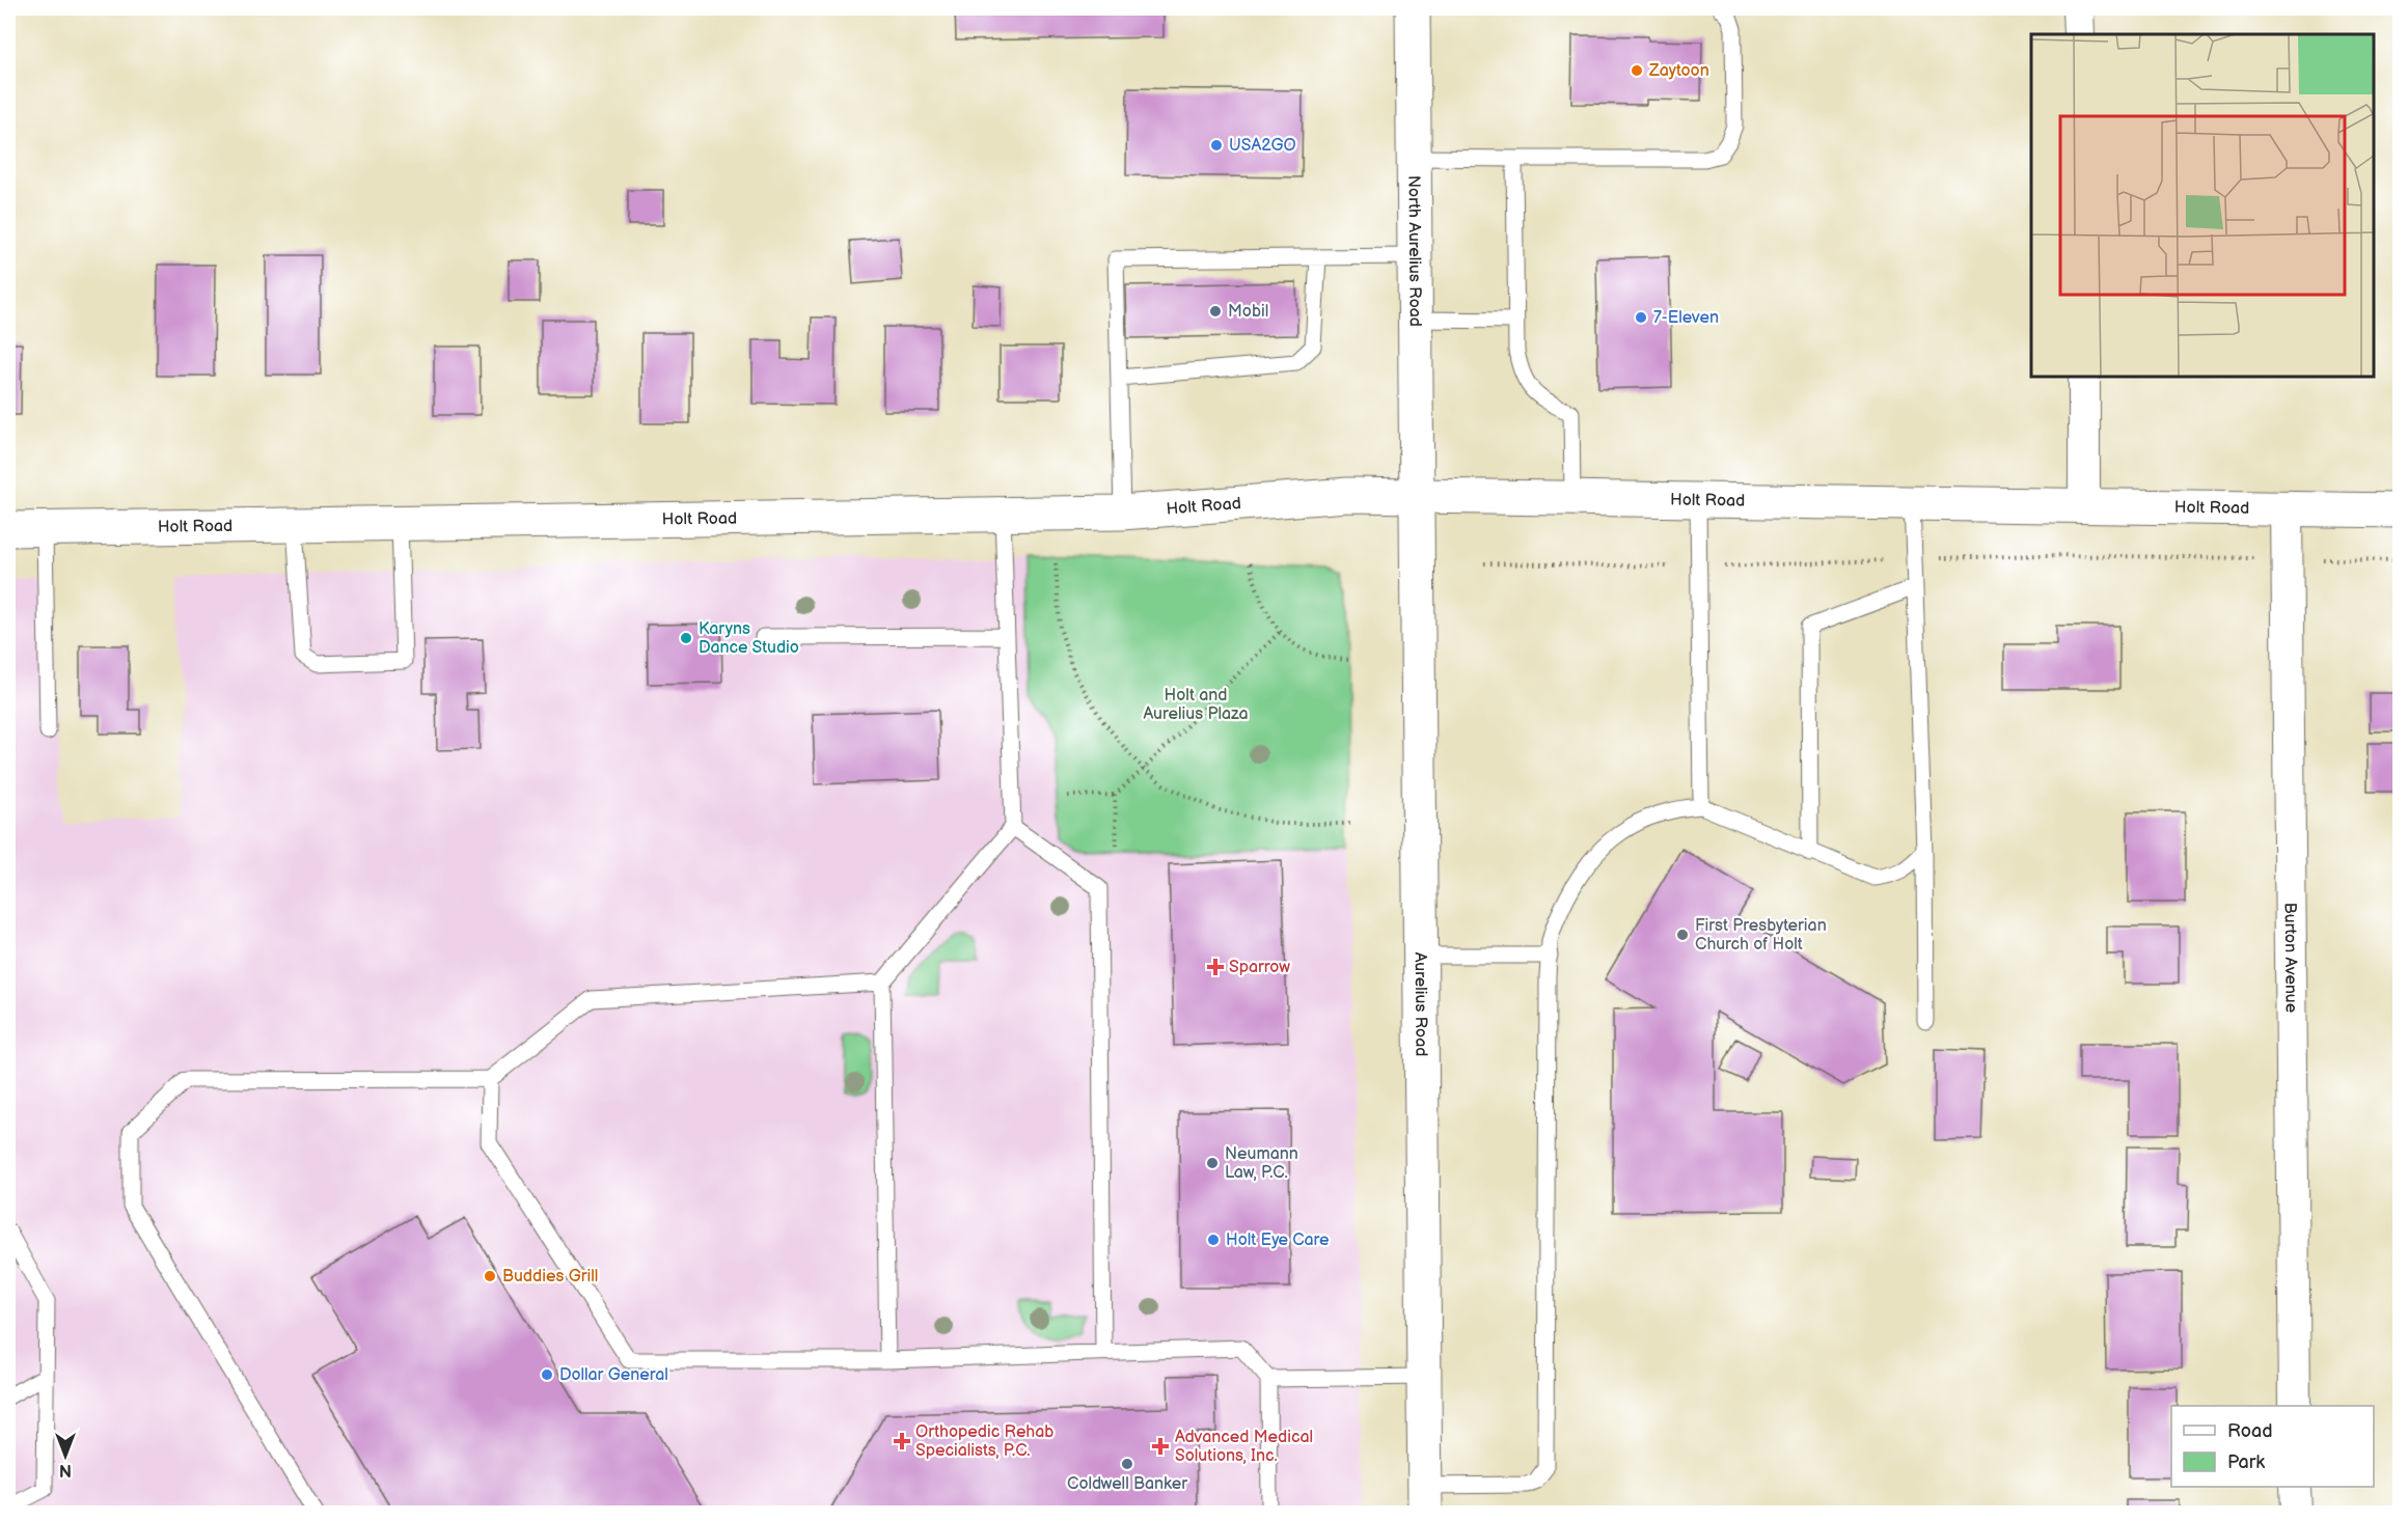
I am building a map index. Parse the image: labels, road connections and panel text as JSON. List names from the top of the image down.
{
  "streets": {
    "main road": ["North Aurelius Road", "Holt Road", "Aurelius Road"],
    "street": ["Burton Avenue"]
  },
  "crossings": [
    ["North Aurelius Road", "Holt Road"],
    ["North Aurelius Road", "Aurelius Road"],
    ["Holt Road", "Burton Avenue"],
    ["Holt Road", "Aurelius Road"]
  ],
  "parks": ["Holt and Aurelius Plaza"],
  "places": {
    "other": [
      "Zaytoon",
      "USA2GO",
      "Mobil",
      "7-Eleven",
      "Karyns Dance Studio",
      "First Presbyterian Church of Holt",
      "Neumann Law, P.C.",
      "Holt Eye Care",
      "Buddies Grill",
      "Dollar General",
      "Coldwell Banker"
    ],
    "health": ["Sparrow", "Orthopedic Rehab Specialists, P.C.", "Advanced Medical Solutions, Inc."]
  },
  "legend": ["Road", "Park"],
  "north": "bottom"
}
